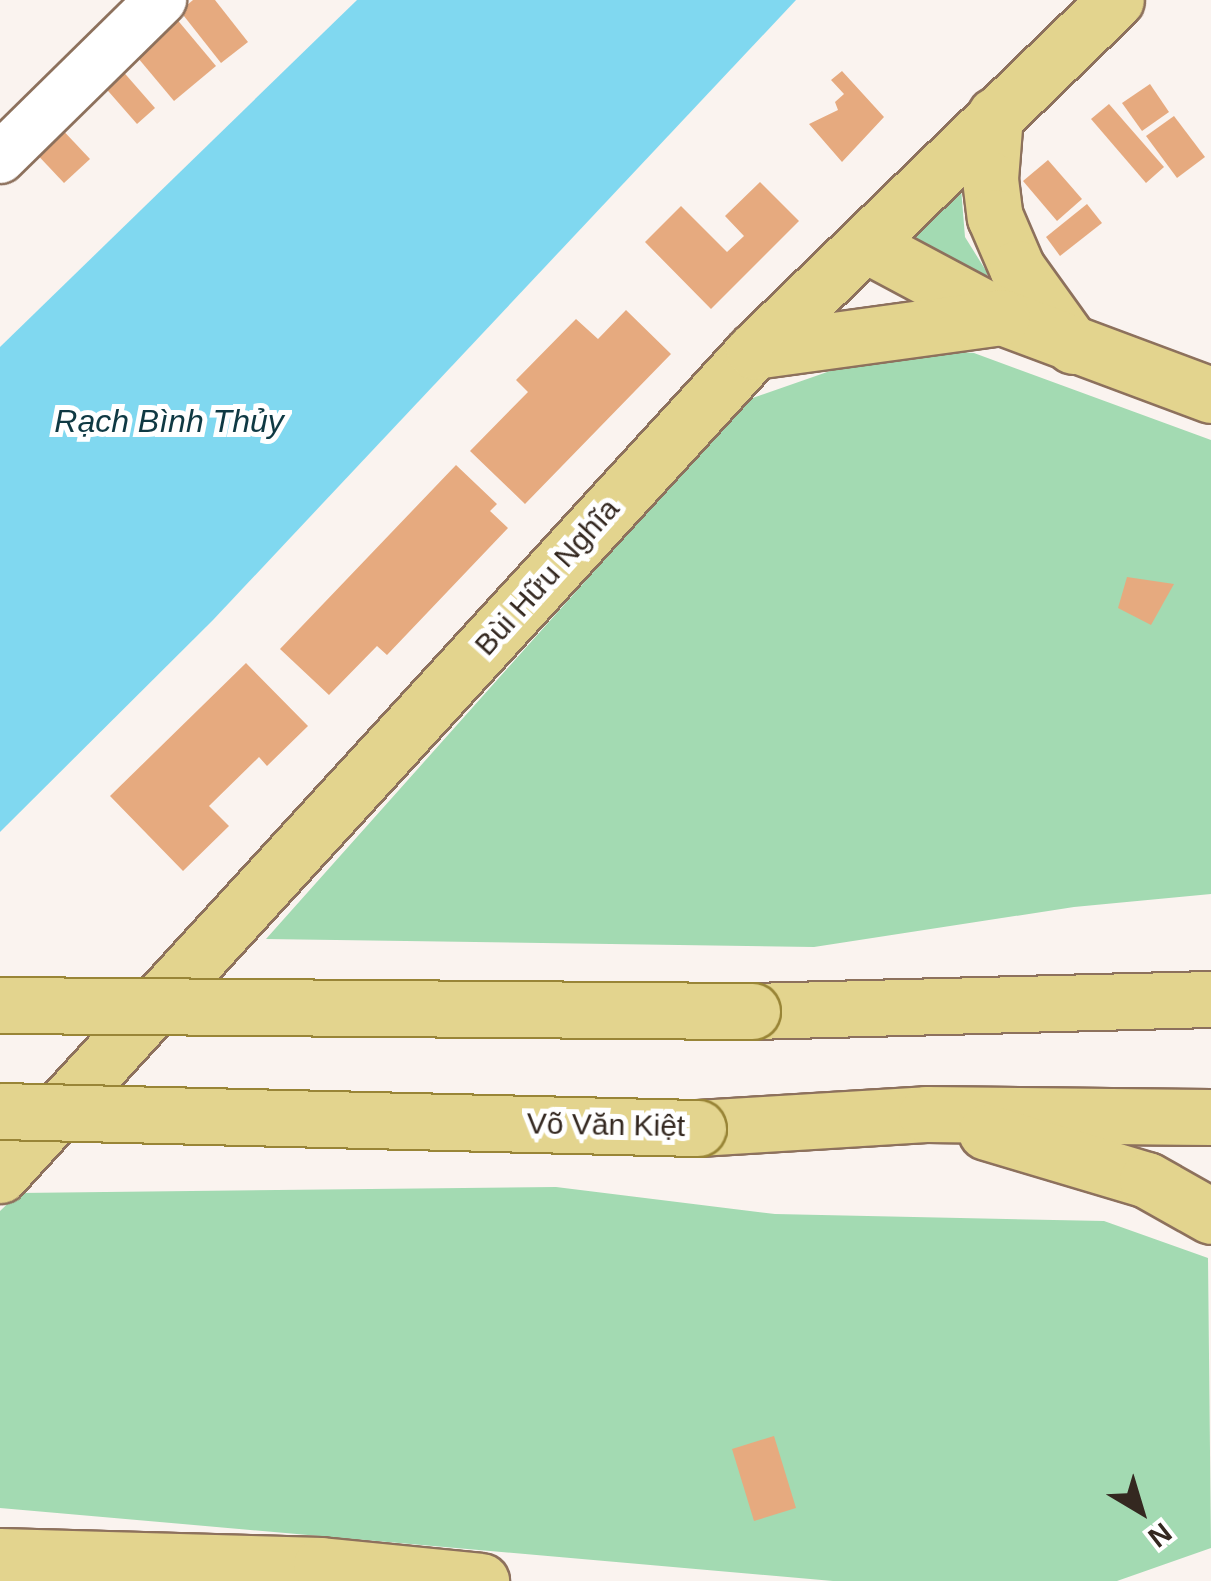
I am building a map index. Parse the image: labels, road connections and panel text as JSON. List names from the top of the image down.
{
  "streets": {
    "main road": ["Bùi Hữu Nghĩa", "Võ Văn Kiệt"]
  },
  "water": ["Rạch Bình Thủy"],
  "north": "bottom right"
}
